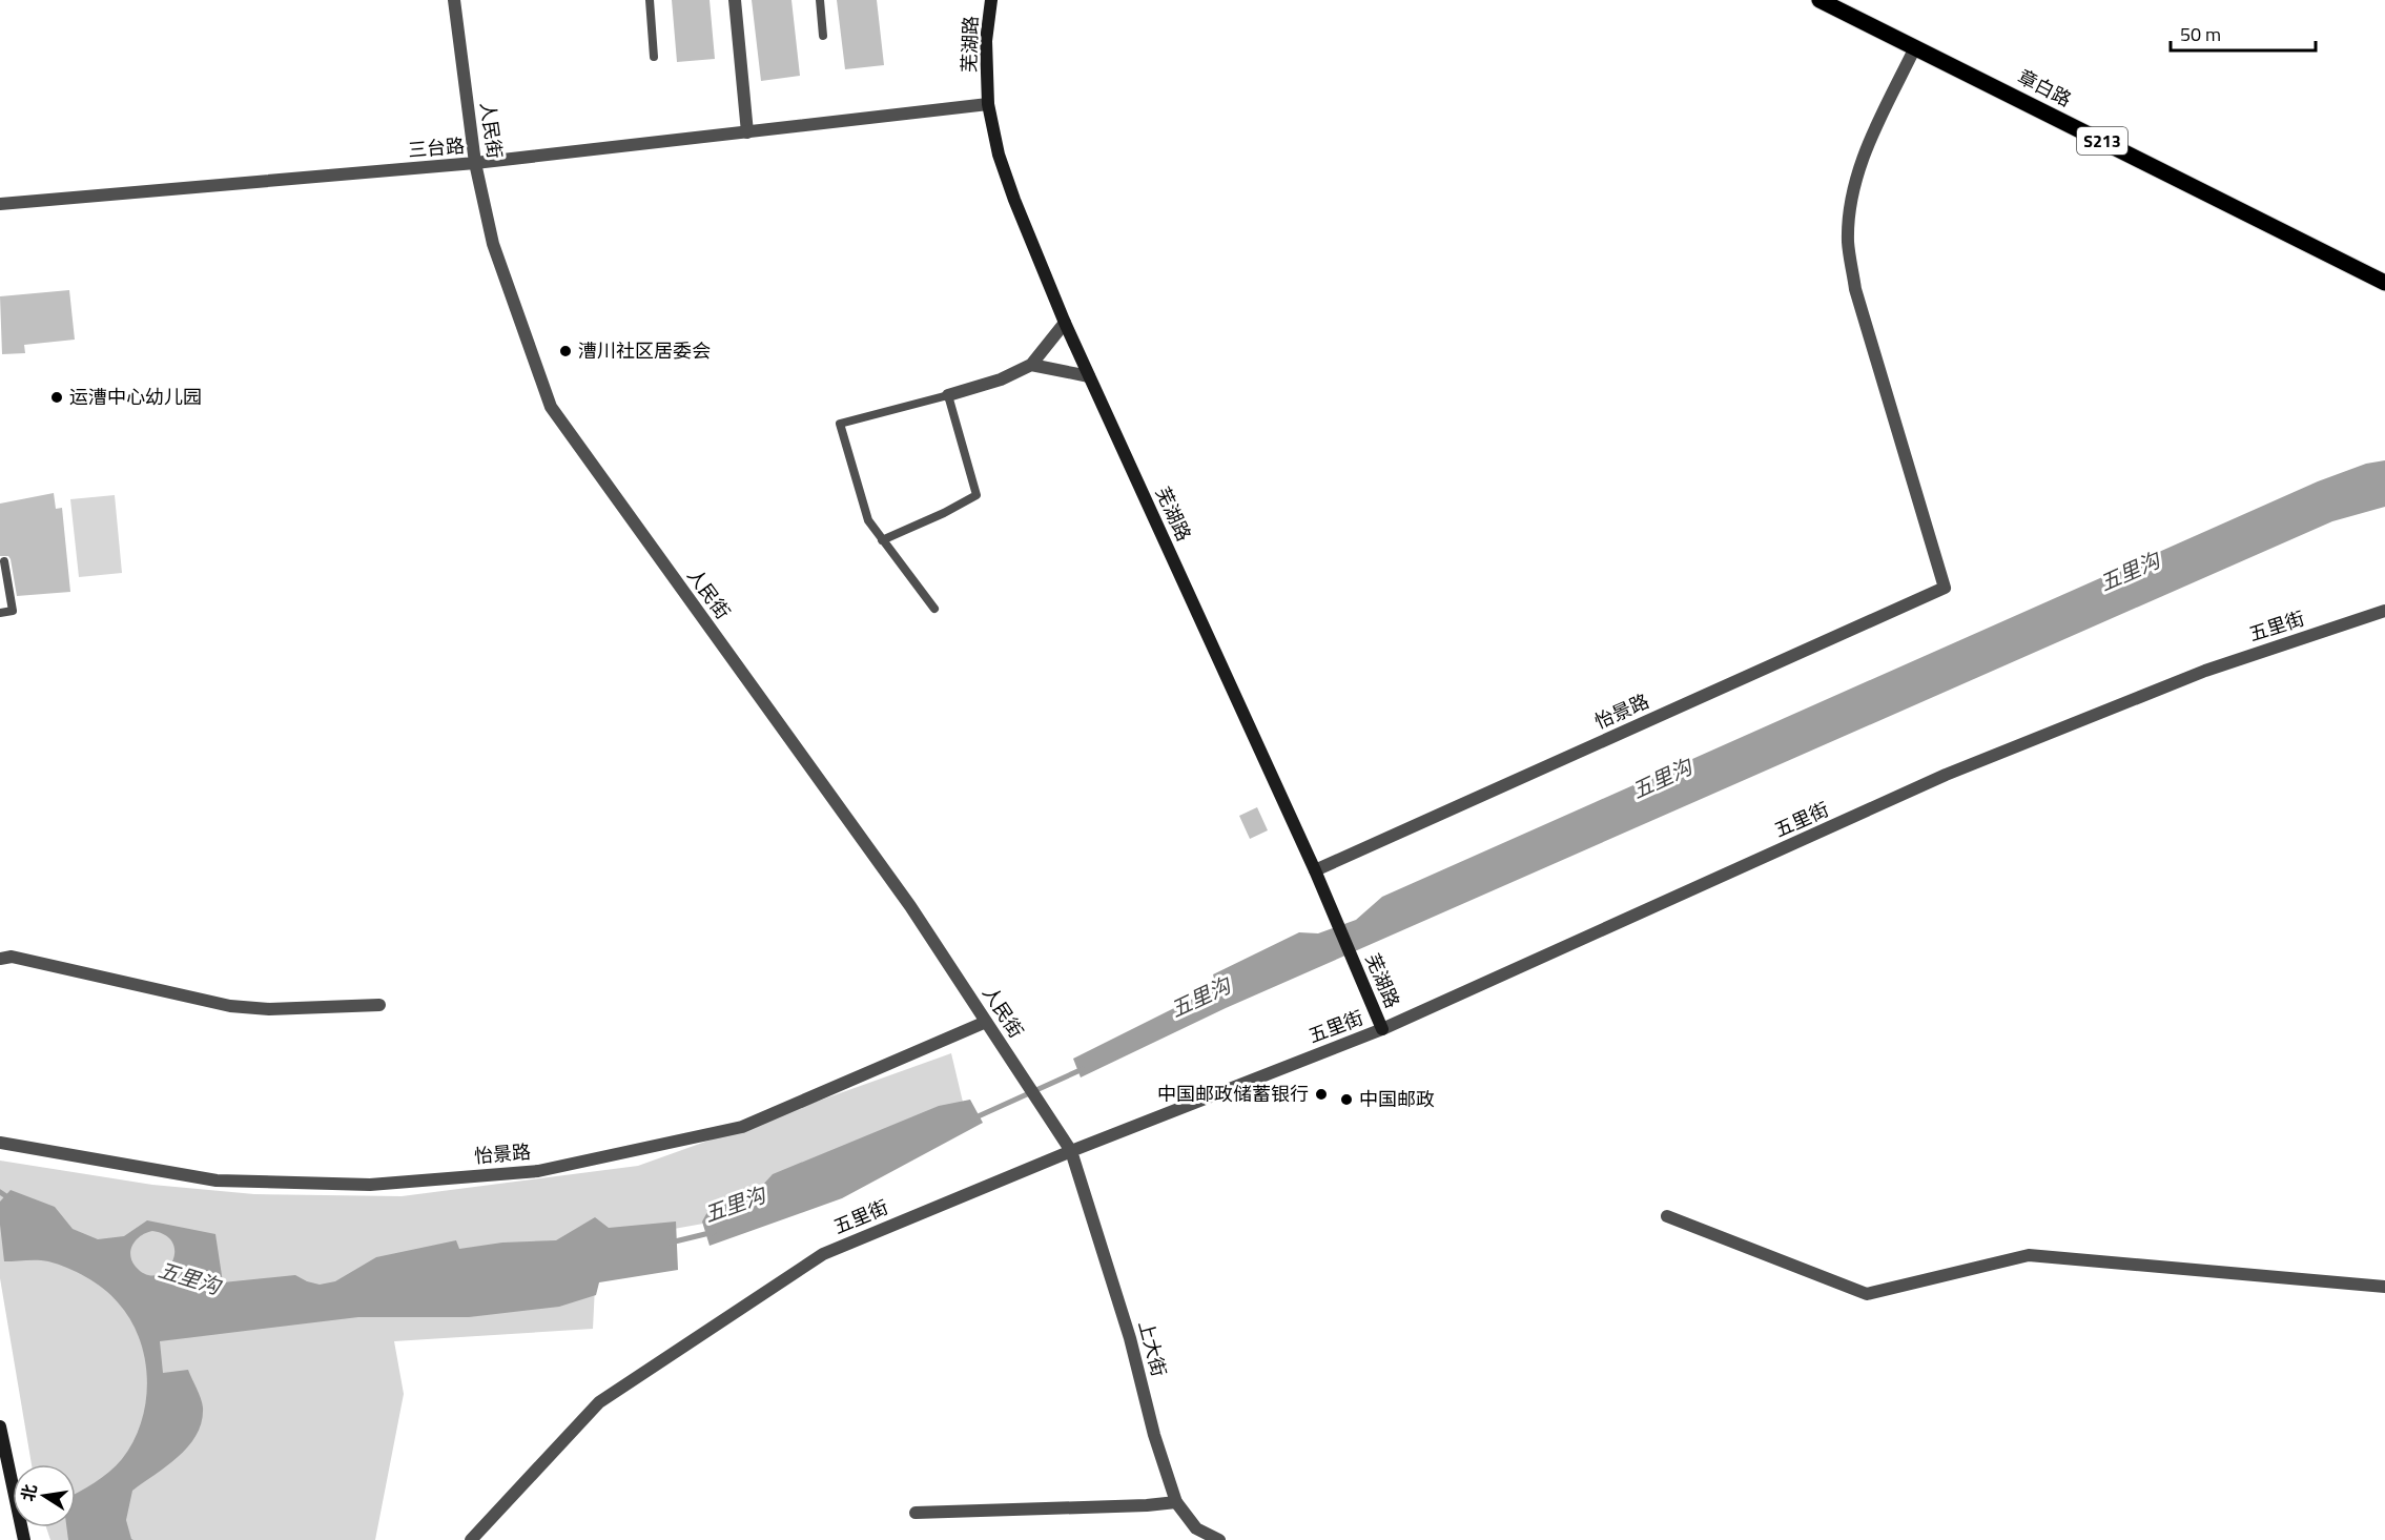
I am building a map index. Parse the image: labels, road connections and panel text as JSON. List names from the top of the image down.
{
  "streets": {
    "main road": ["芜湖路", "章白路", "S213"],
    "street": [
      "人民街",
      "三台路",
      "五里街",
      "怡景路",
      "上大街"
    ]
  },
  "crossings": [
    ["芜湖路", "三台路"],
    ["芜湖路", "五里街"],
    ["芜湖路", "怡景路"],
    ["章白路", "怡景路"],
    ["人民街", "三台路"],
    ["人民街", "五里街"],
    ["人民街", "怡景路"],
    ["人民街", "上大街"],
    ["五里街", "上大街"]
  ],
  "water": ["五里沟"],
  "places": [
    "漕川社区居委会",
    "运漕中心幼儿园",
    "中国邮政储蓄银行",
    "中国邮政"
  ],
  "scale_bar": "50 m",
  "north": "left"
}
